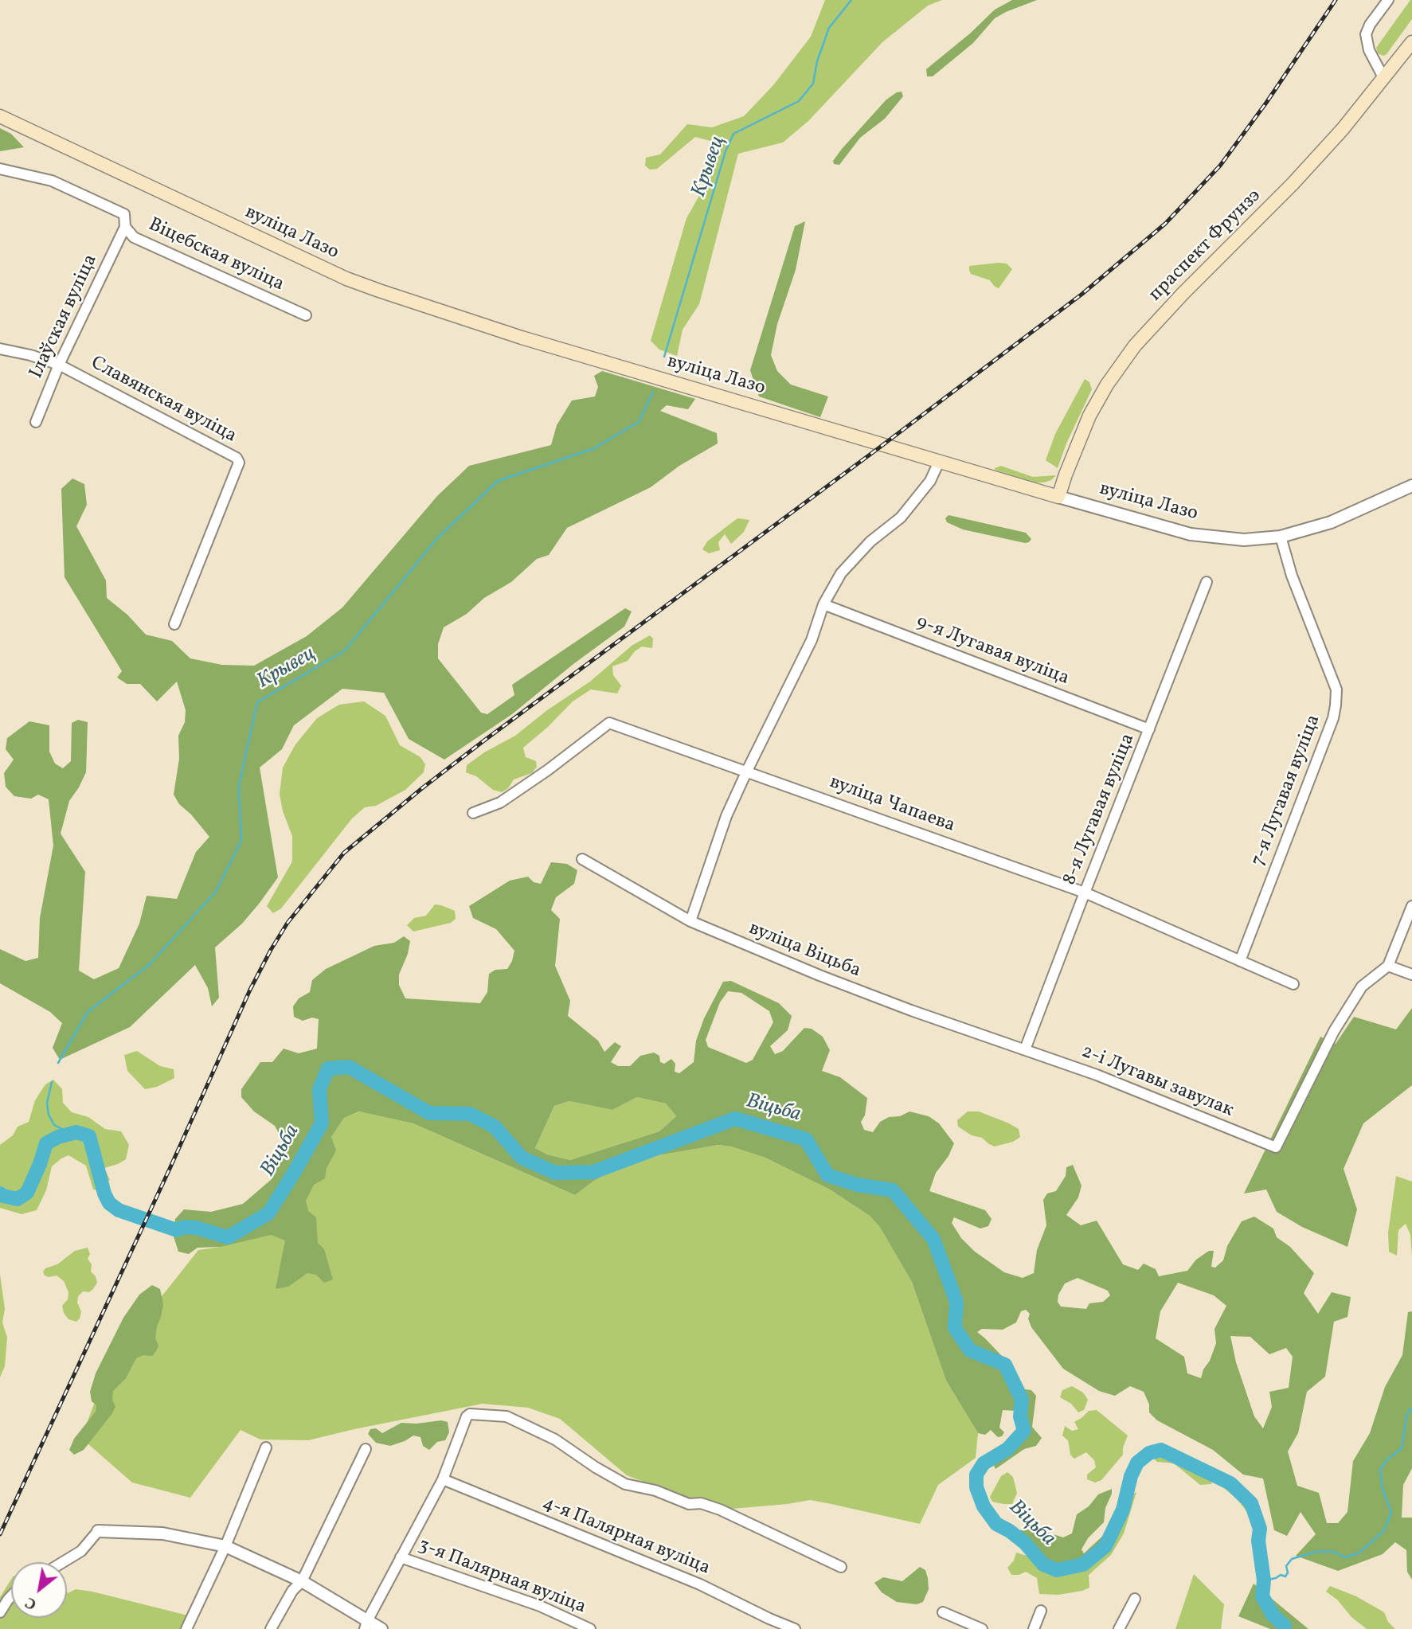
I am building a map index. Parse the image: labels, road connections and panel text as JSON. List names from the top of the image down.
{
  "streets": {
    "main road": ["вуліца Лазо", "праспект Фрунзэ"],
    "street": [
      "Віцебская вуліца",
      "Ілаўская вуліца",
      "Славянская вуліца",
      "9-я Лугавая вуліца",
      "7-я Лугавая вуліца",
      "вуліца Чапаева",
      "8-я Лугавая вуліца",
      "вуліца Віцьба",
      "2-і Лугавы завулак",
      "4-я Палярная вуліца",
      "3-я Палярная вуліца"
    ]
  },
  "crossings": [
    ["вуліца Лазо", "праспект Фрунзэ"],
    ["вуліца Лазо", "7-я Лугавая вуліца"],
    ["Віцебская вуліца", "Ілаўская вуліца"],
    ["Ілаўская вуліца", "Славянская вуліца"],
    ["9-я Лугавая вуліца", "8-я Лугавая вуліца"],
    ["7-я Лугавая вуліца", "вуліца Чапаева"],
    ["вуліца Чапаева", "8-я Лугавая вуліца"],
    ["8-я Лугавая вуліца", "вуліца Віцьба"],
    ["8-я Лугавая вуліца", "2-і Лугавы завулак"],
    ["вуліца Віцьба", "2-і Лугавы завулак"]
  ],
  "water": ["Крывец", "Віцьба"],
  "north": "bottom left"
}
